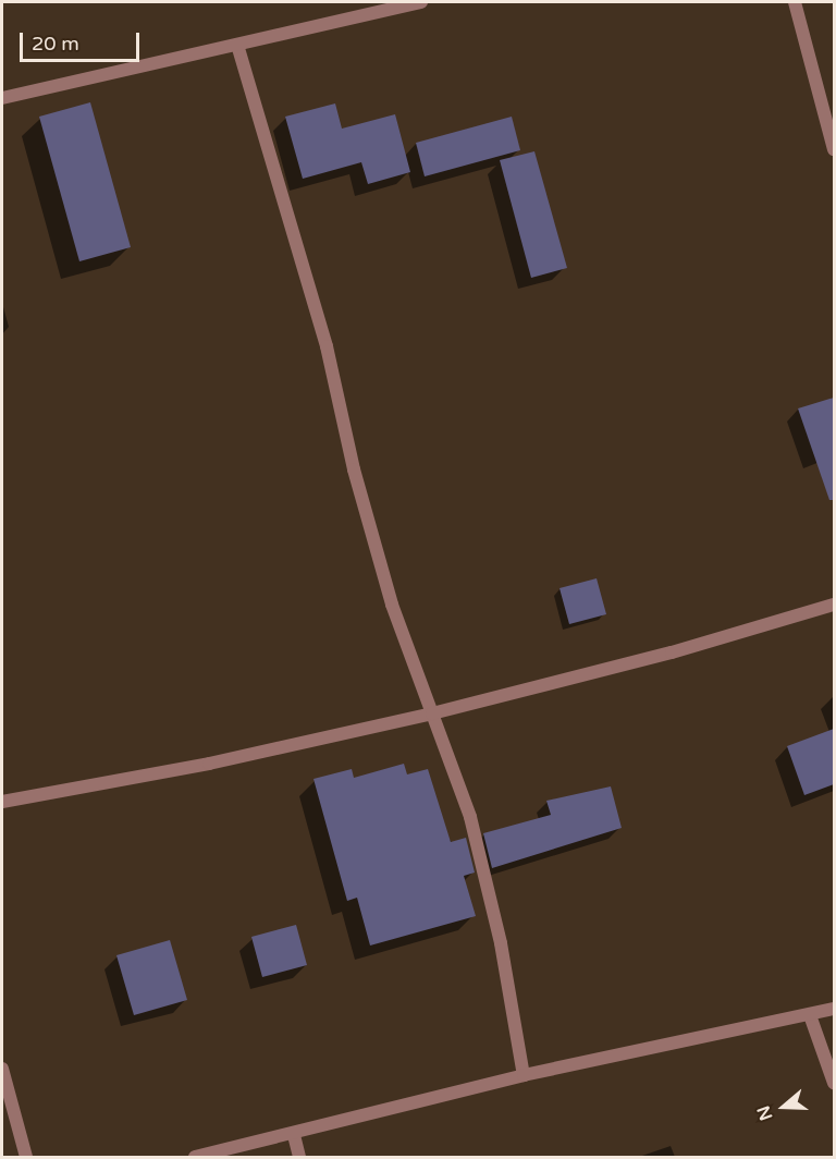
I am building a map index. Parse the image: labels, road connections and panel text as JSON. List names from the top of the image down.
{
  "scale_bar": "20 m",
  "north": "left"
}
